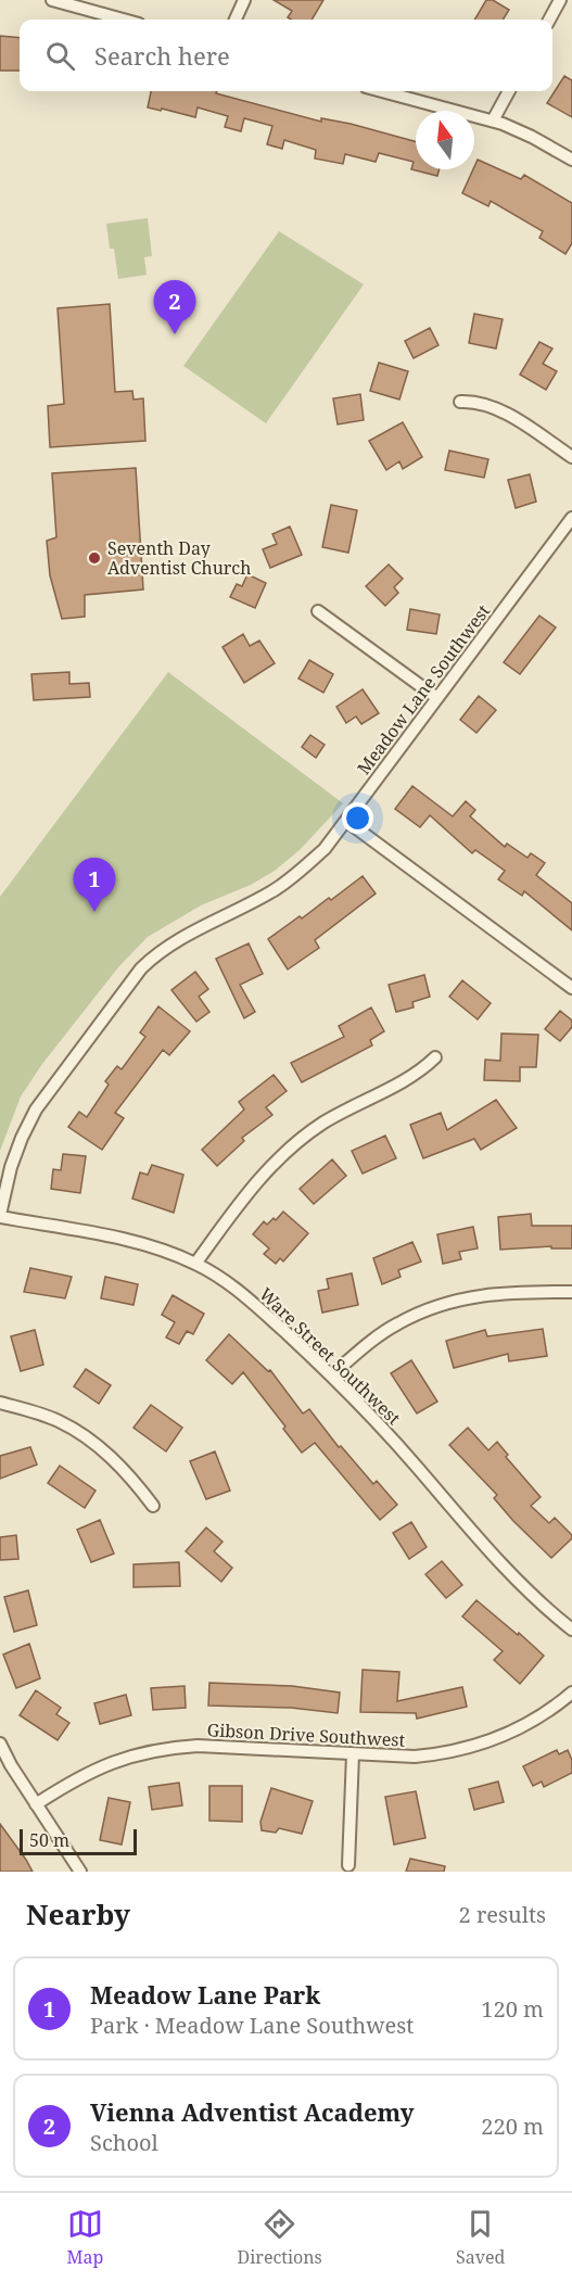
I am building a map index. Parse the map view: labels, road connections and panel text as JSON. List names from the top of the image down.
{
  "streets": {
    "street": ["Meadow Lane Southwest", "Ware Street Southwest", "Gibson Drive Southwest"]
  },
  "crossings": [
    ["Meadow Lane Southwest", "Ware Street Southwest"]
  ],
  "places": ["Seventh Day Adventist Church"],
  "scale_bar": "50 m",
  "north": "top",
  "page": {
    "search": "Search here",
    "pins": ["2", "1"],
    "scale": "50 m",
    "heading": ["Nearby", "2 results"],
    "list": [
      {
        "mark": "1",
        "name": "Meadow Lane Park",
        "note": "Park · Meadow Lane Southwest",
        "value": "120 m"
      },
      {
        "mark": "2",
        "name": "Vienna Adventist Academy",
        "note": "School",
        "value": "220 m"
      }
    ],
    "nav": ["Map", "Directions", "Saved"]
  }
}
